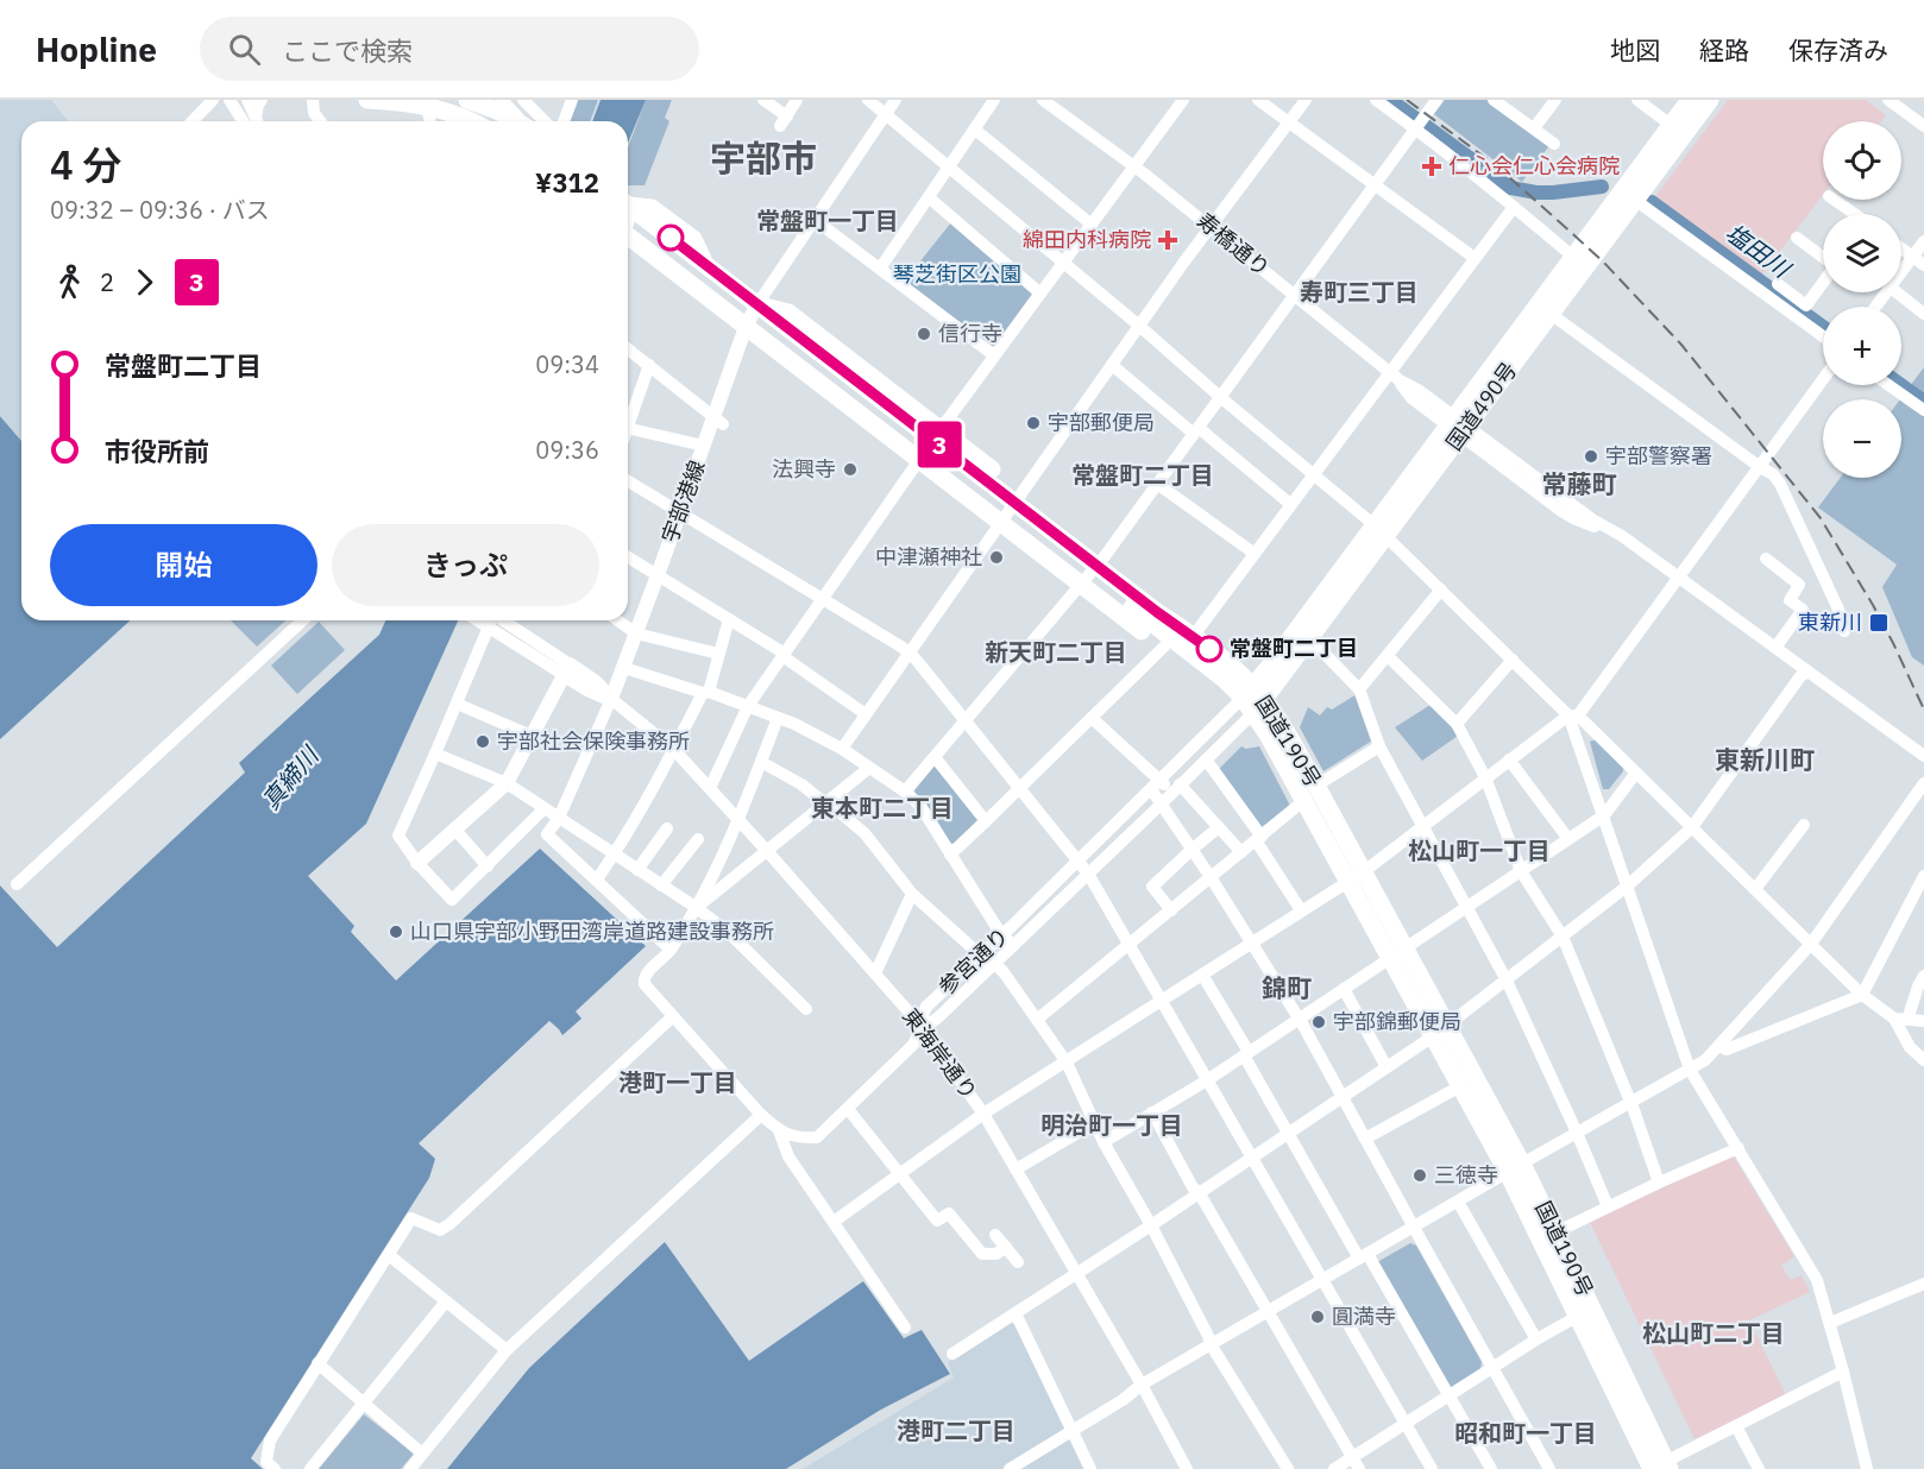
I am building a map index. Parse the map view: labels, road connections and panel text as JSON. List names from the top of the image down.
{
  "streets": {
    "highway": ["国道490号", "国道190号"],
    "main road": ["宇部港線"],
    "street": ["寿橋通り", "参宮通り", "東海岸通り"]
  },
  "crossings": [
    ["寿橋通り", "国道490号"],
    ["国道490号", "国道190号"],
    ["国道490号", "参宮通り"],
    ["宇部港線", "国道190号"],
    ["宇部港線", "東海岸通り"],
    ["国道190号", "参宮通り"],
    ["参宮通り", "東海岸通り"]
  ],
  "districts": [
    "宇部市",
    "常盤町一丁目",
    "寿町三丁目",
    "常盤町二丁目",
    "常藤町",
    "新天町二丁目",
    "東新川町",
    "東本町二丁目",
    "松山町一丁目",
    "錦町",
    "港町一丁目",
    "明治町一丁目",
    "松山町二丁目",
    "港町二丁目",
    "昭和町一丁目"
  ],
  "water": ["塩田川", "真締川"],
  "parks": ["琴芝街区公園"],
  "places": {
    "health": ["仁心会仁心会病院", "綿田内科病院"],
    "other": [
      "信行寺",
      "宇部郵便局",
      "宇部警察署",
      "法興寺",
      "中津瀬神社",
      "常盤町二丁目",
      "宇部社会保険事務所",
      "山口県宇部小野田湾岸道路建設事務所",
      "宇部錦郵便局",
      "三徳寺",
      "圓満寺"
    ],
    "transit": ["東新川"]
  },
  "lines": ["bus line 3"],
  "page": {
    "header": "Hopline",
    "search": "ここで検索",
    "nav": ["地図", "経路", "保存済み"],
    "on_map": "3",
    "map_buttons": ["+", "−"],
    "heading": ["4 分", "09:32 – 09:36 · バス", "¥312"],
    "legs": ["2", "3"],
    "list": [
      {
        "name": "常盤町二丁目",
        "value": "09:34"
      },
      {
        "name": "市役所前",
        "value": "09:36"
      }
    ],
    "buttons": ["開始", "きっぷ"]
  }
}
